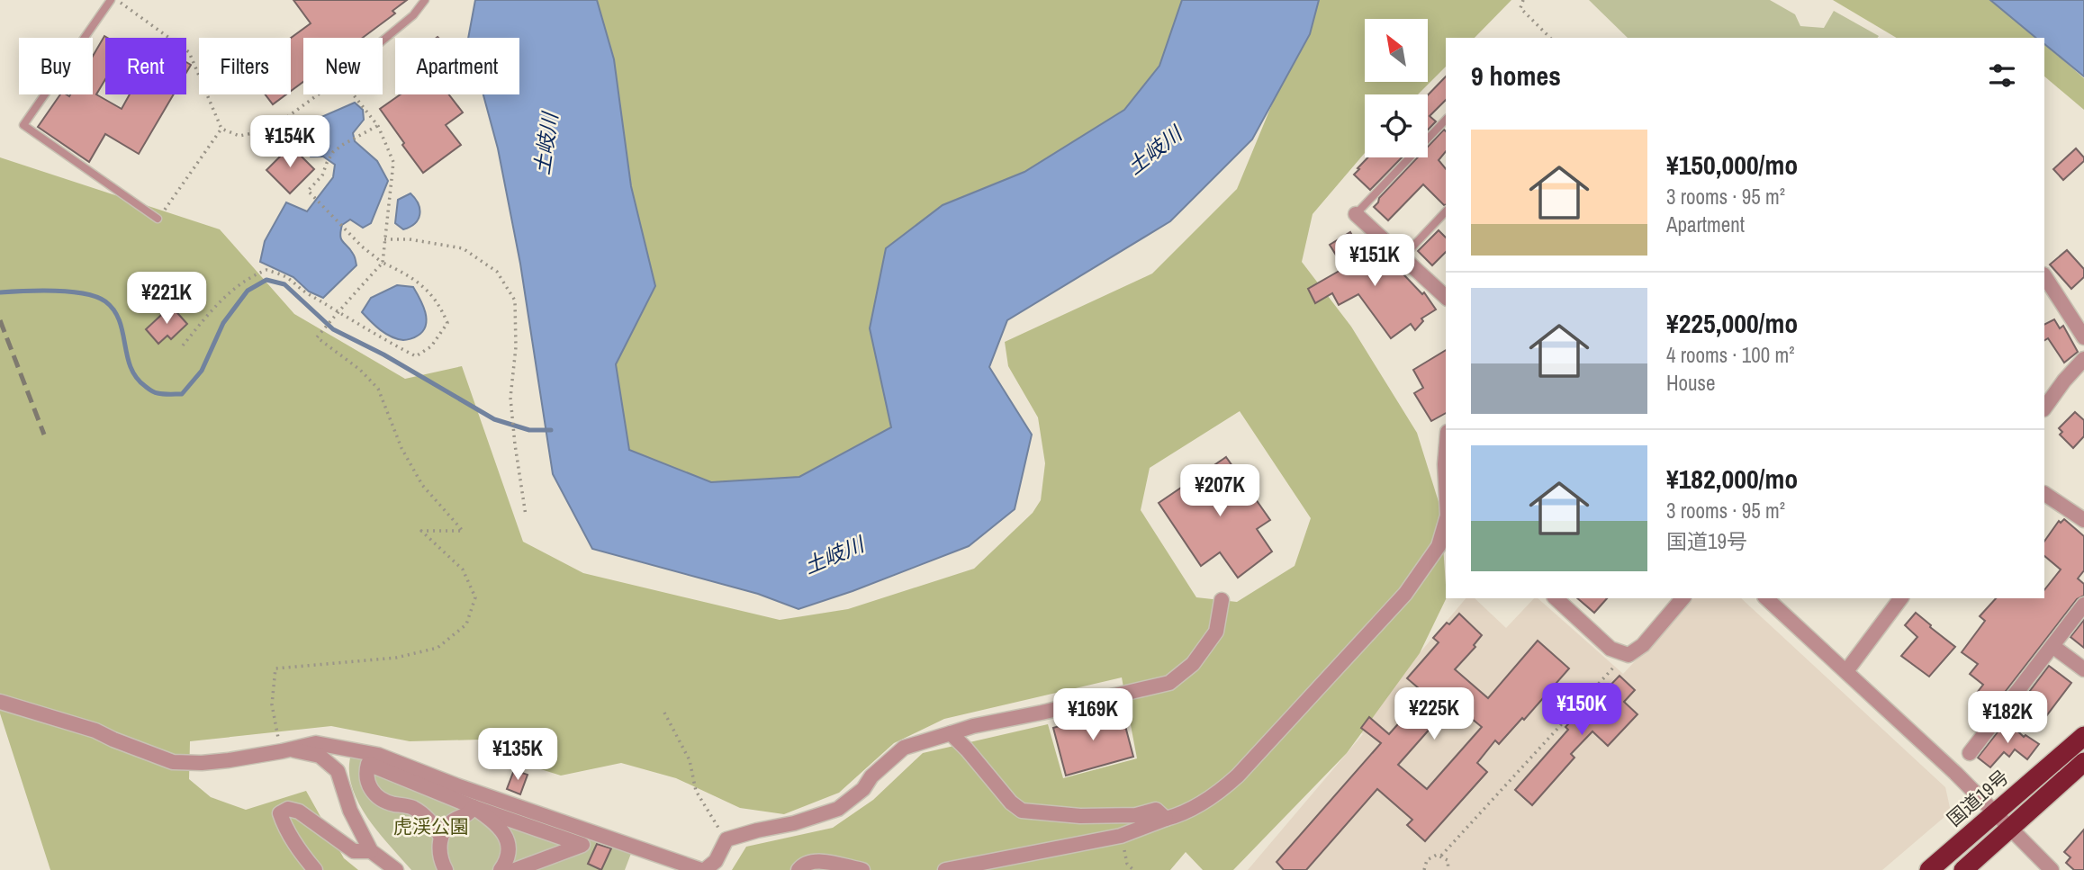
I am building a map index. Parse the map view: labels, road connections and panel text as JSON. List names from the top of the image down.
{
  "streets": {
    "highway": ["国道19号"]
  },
  "water": ["土岐川"],
  "parks": ["虎渓公園"],
  "north": "top left",
  "page": {
    "chip": [
      "Buy",
      "Rent",
      "Filters",
      "New",
      "Apartment"
    ],
    "heading": "9 homes",
    "list": [
      {
        "name": "¥150,000/mo",
        "note": "3 rooms · 95 m² · Apartment"
      },
      {
        "name": "¥225,000/mo",
        "note": "4 rooms · 100 m² · House"
      },
      {
        "name": "¥182,000/mo",
        "note": "3 rooms · 95 m² · 国道19号"
      }
    ],
    "price": [
      "¥154K",
      "¥151K",
      "¥221K",
      "¥207K",
      "¥150K",
      "¥225K",
      "¥169K",
      "¥182K",
      "¥135K"
    ]
  }
}
